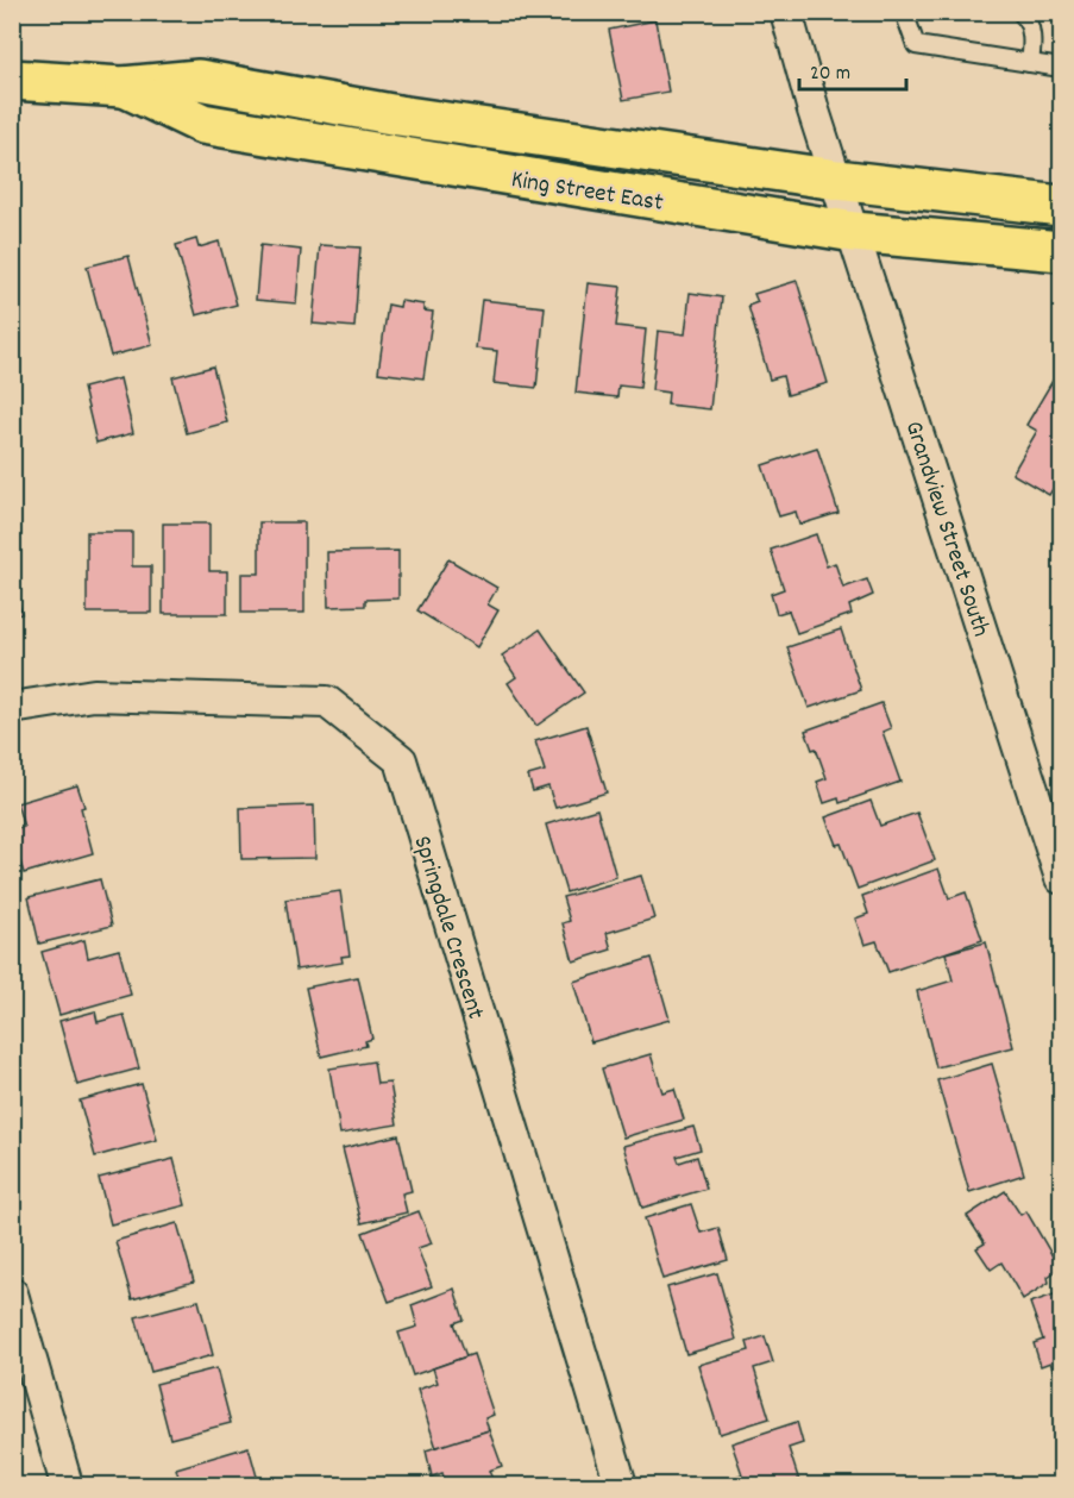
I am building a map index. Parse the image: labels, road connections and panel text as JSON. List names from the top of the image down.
{
  "streets": {
    "main road": ["King Street East"],
    "street": ["Grandview Street South", "Springdale Crescent"]
  },
  "crossings": [
    ["King Street East", "Grandview Street South"]
  ],
  "scale_bar": "20 m"
}
